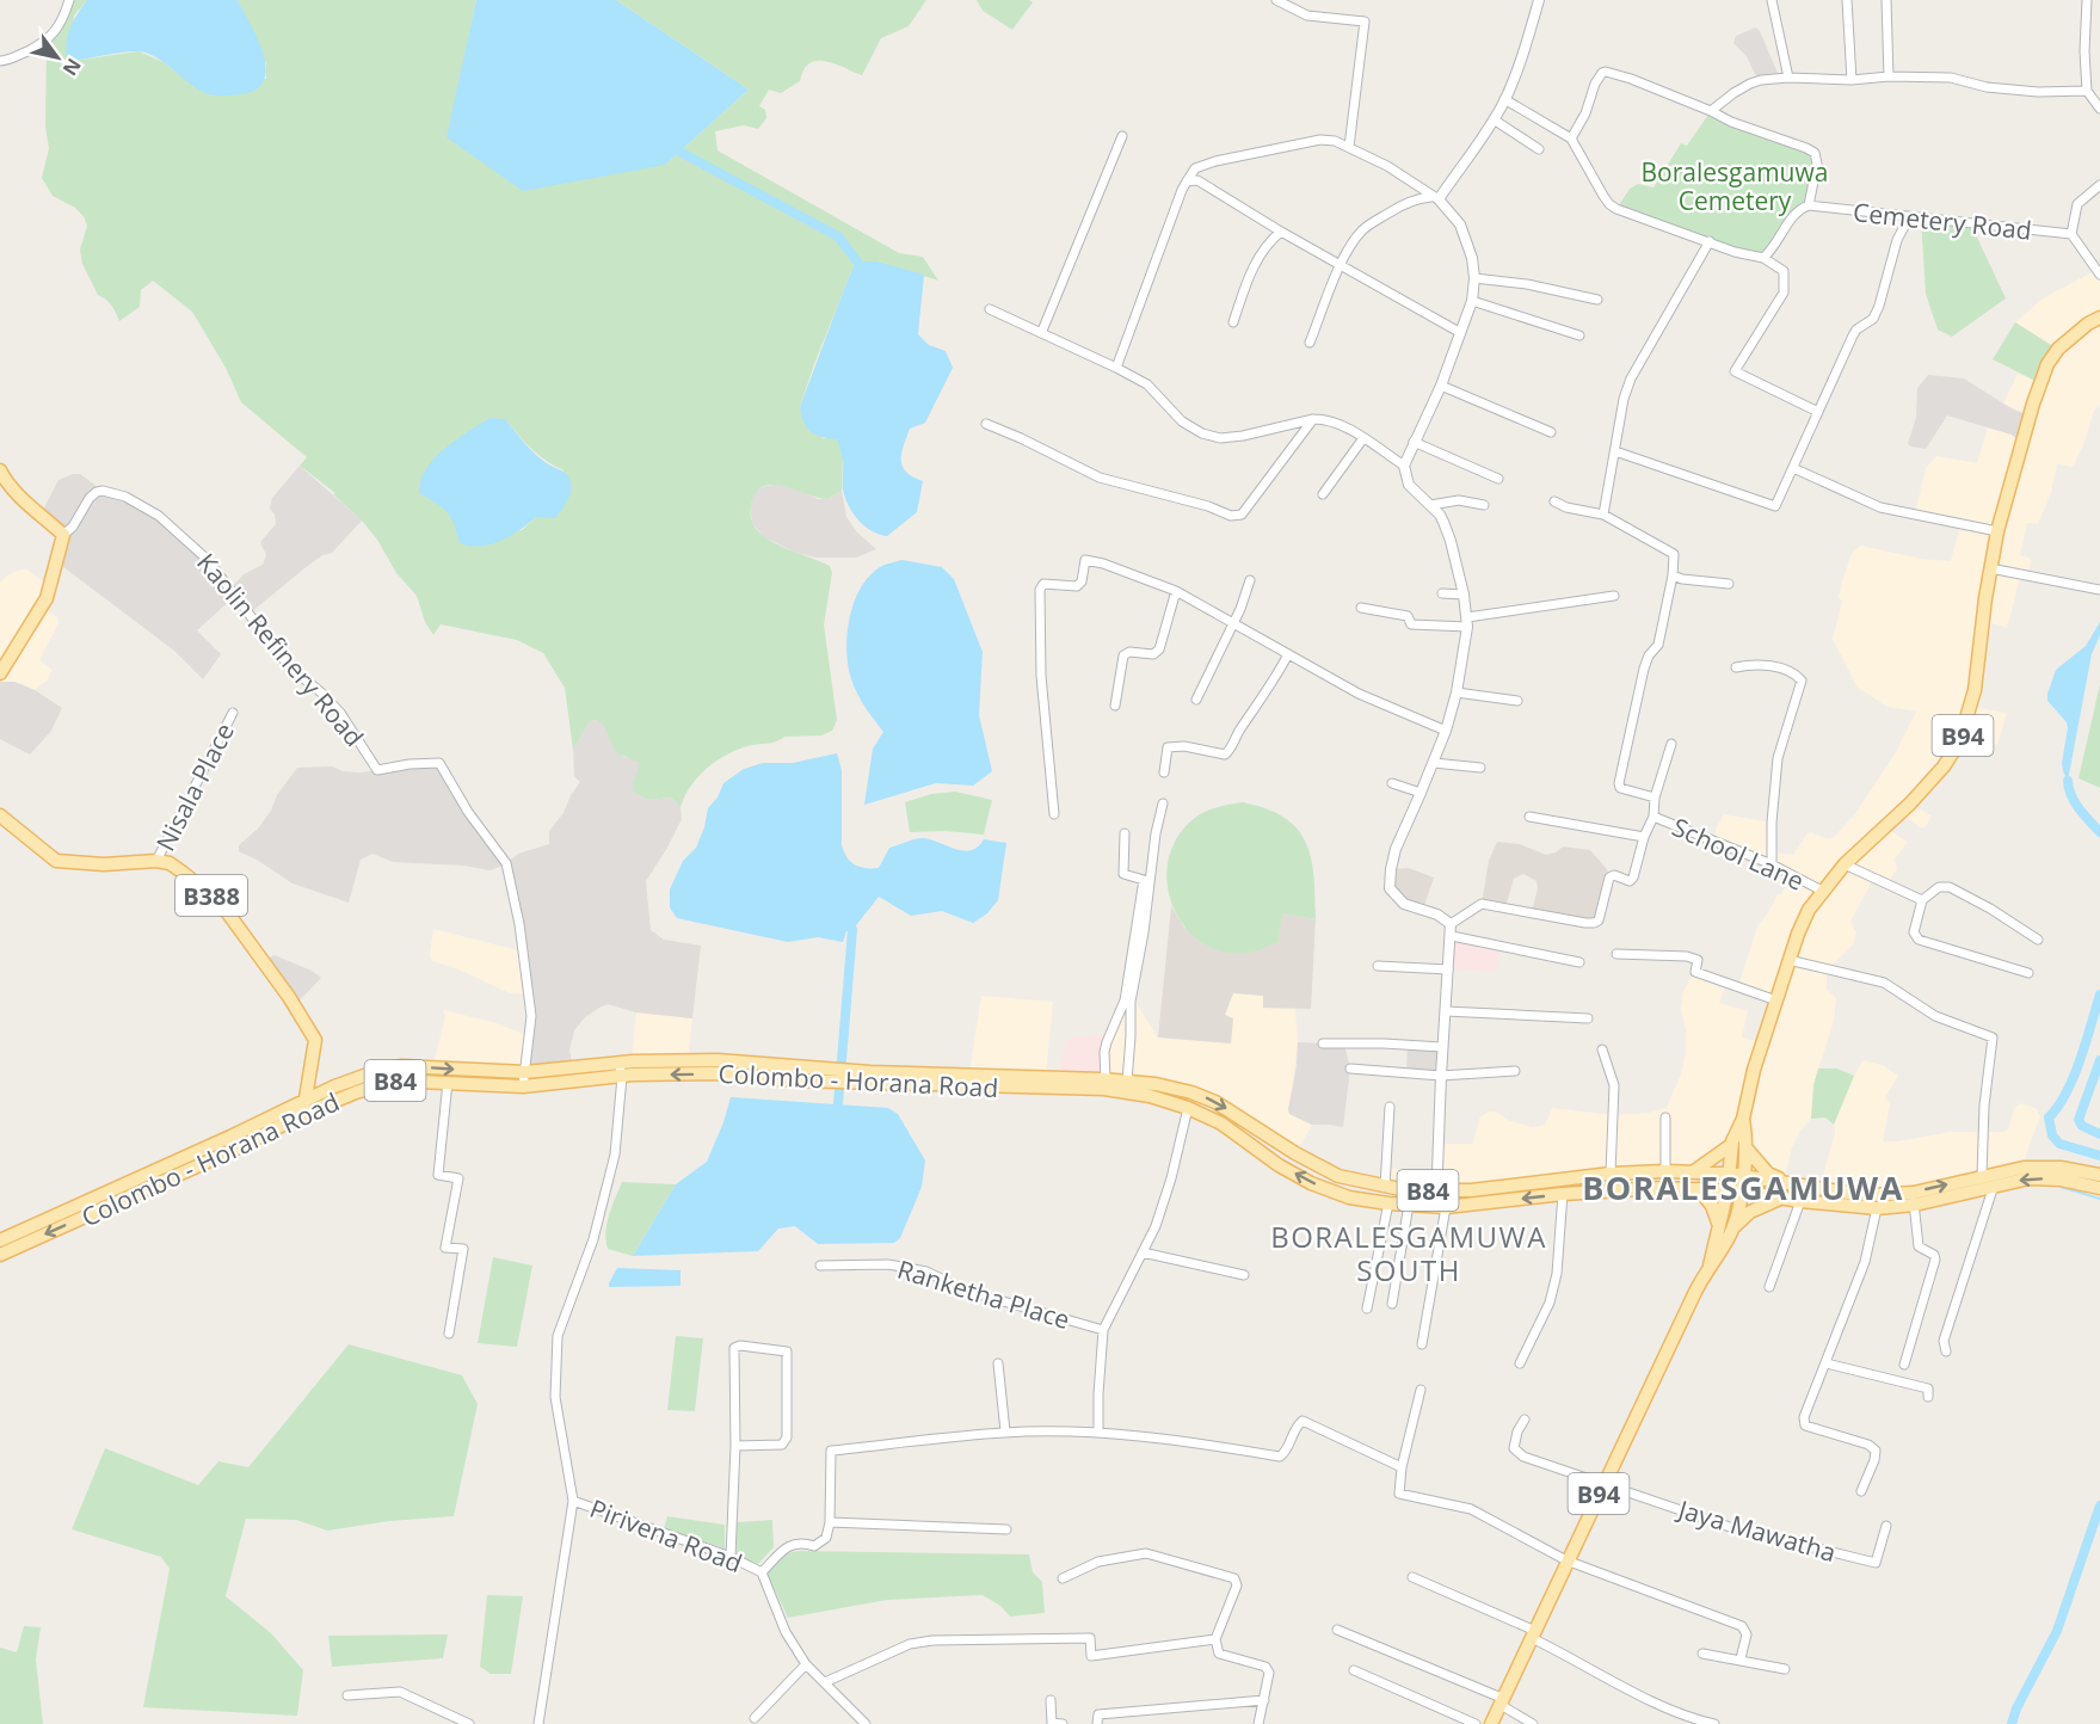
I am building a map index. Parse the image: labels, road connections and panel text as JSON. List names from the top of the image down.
{
  "streets": {
    "main road": [
      "B94",
      "B388",
      "B84",
      "Colombo - Horana Road"
    ],
    "street": [
      "Cemetery Road",
      "Kaolin Refinery Road",
      "Nisala Place",
      "School Lane",
      "Ranketha Place",
      "Jaya Mawatha",
      "Pirivena Road"
    ]
  },
  "crossings": [
    ["Kaolin Refinery Road", "Colombo - Horana Road"],
    ["B94", "School Lane"],
    ["B94", "B84"],
    ["B94", "Colombo - Horana Road"],
    ["B94", "Jaya Mawatha"],
    ["Nisala Place", "B388"],
    ["B388", "Colombo - Horana Road"],
    ["B84", "Colombo - Horana Road"],
    ["Colombo - Horana Road", "Pirivena Road"]
  ],
  "districts": ["BORALESGAMUWA", "BORALESGAMUWA SOUTH"],
  "parks": ["Boralesgamuwa Cemetery"],
  "north": "bottom right"
}
